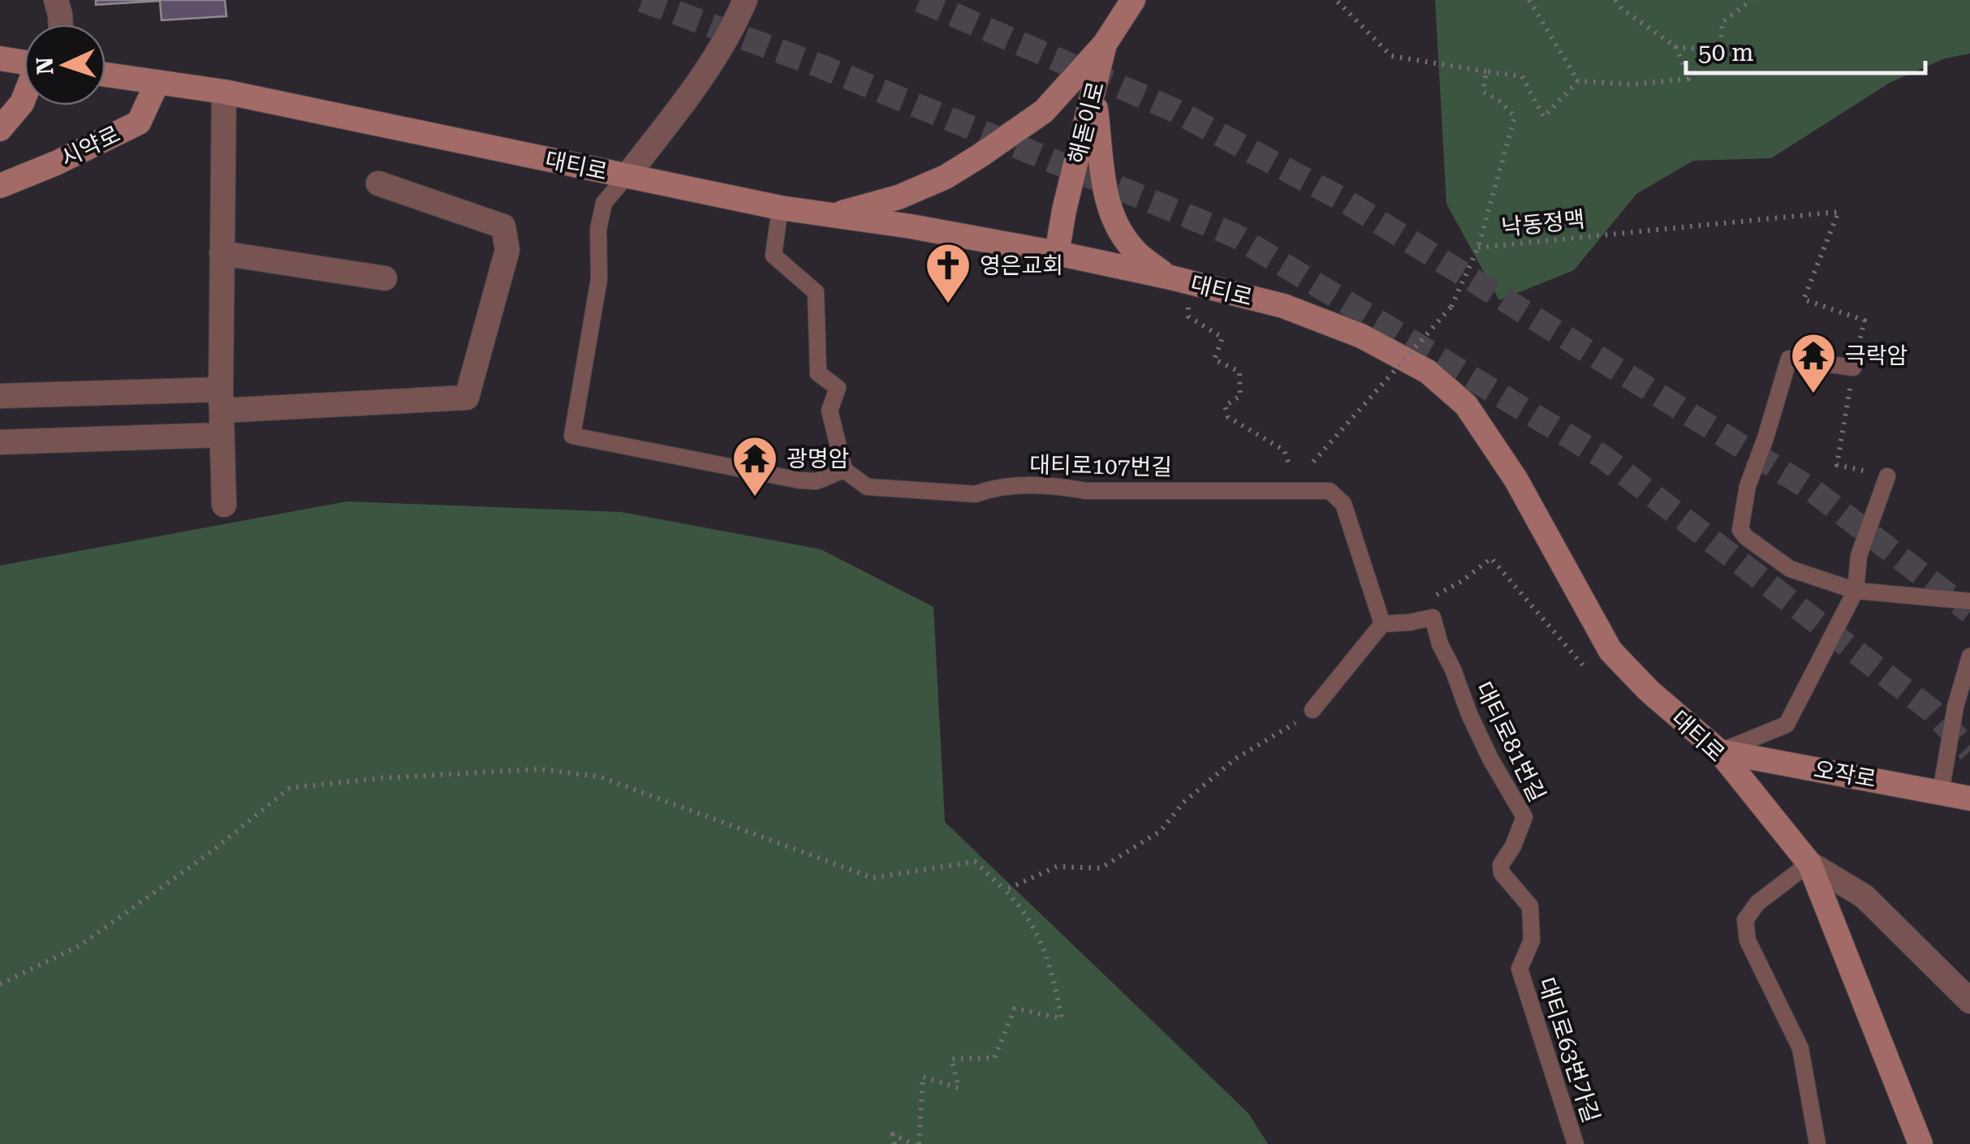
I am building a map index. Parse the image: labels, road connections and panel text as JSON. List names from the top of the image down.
{
  "streets": {
    "main road": [
      "해돋이로",
      "시약로",
      "대티로",
      "오작로"
    ],
    "lane": ["대티로107번길", "대티로81번길", "대티로63번가길"],
    "path": ["낙동정맥"]
  },
  "crossings": [
    ["해돋이로", "대티로"],
    ["시약로", "대티로"],
    ["대티로", "오작로"],
    ["대티로81번길", "대티로63번가길"]
  ],
  "places": {
    "church": ["영은교회"],
    "temple": ["극락암", "광명암"]
  },
  "scale_bar": "50 m",
  "north": "left"
}
